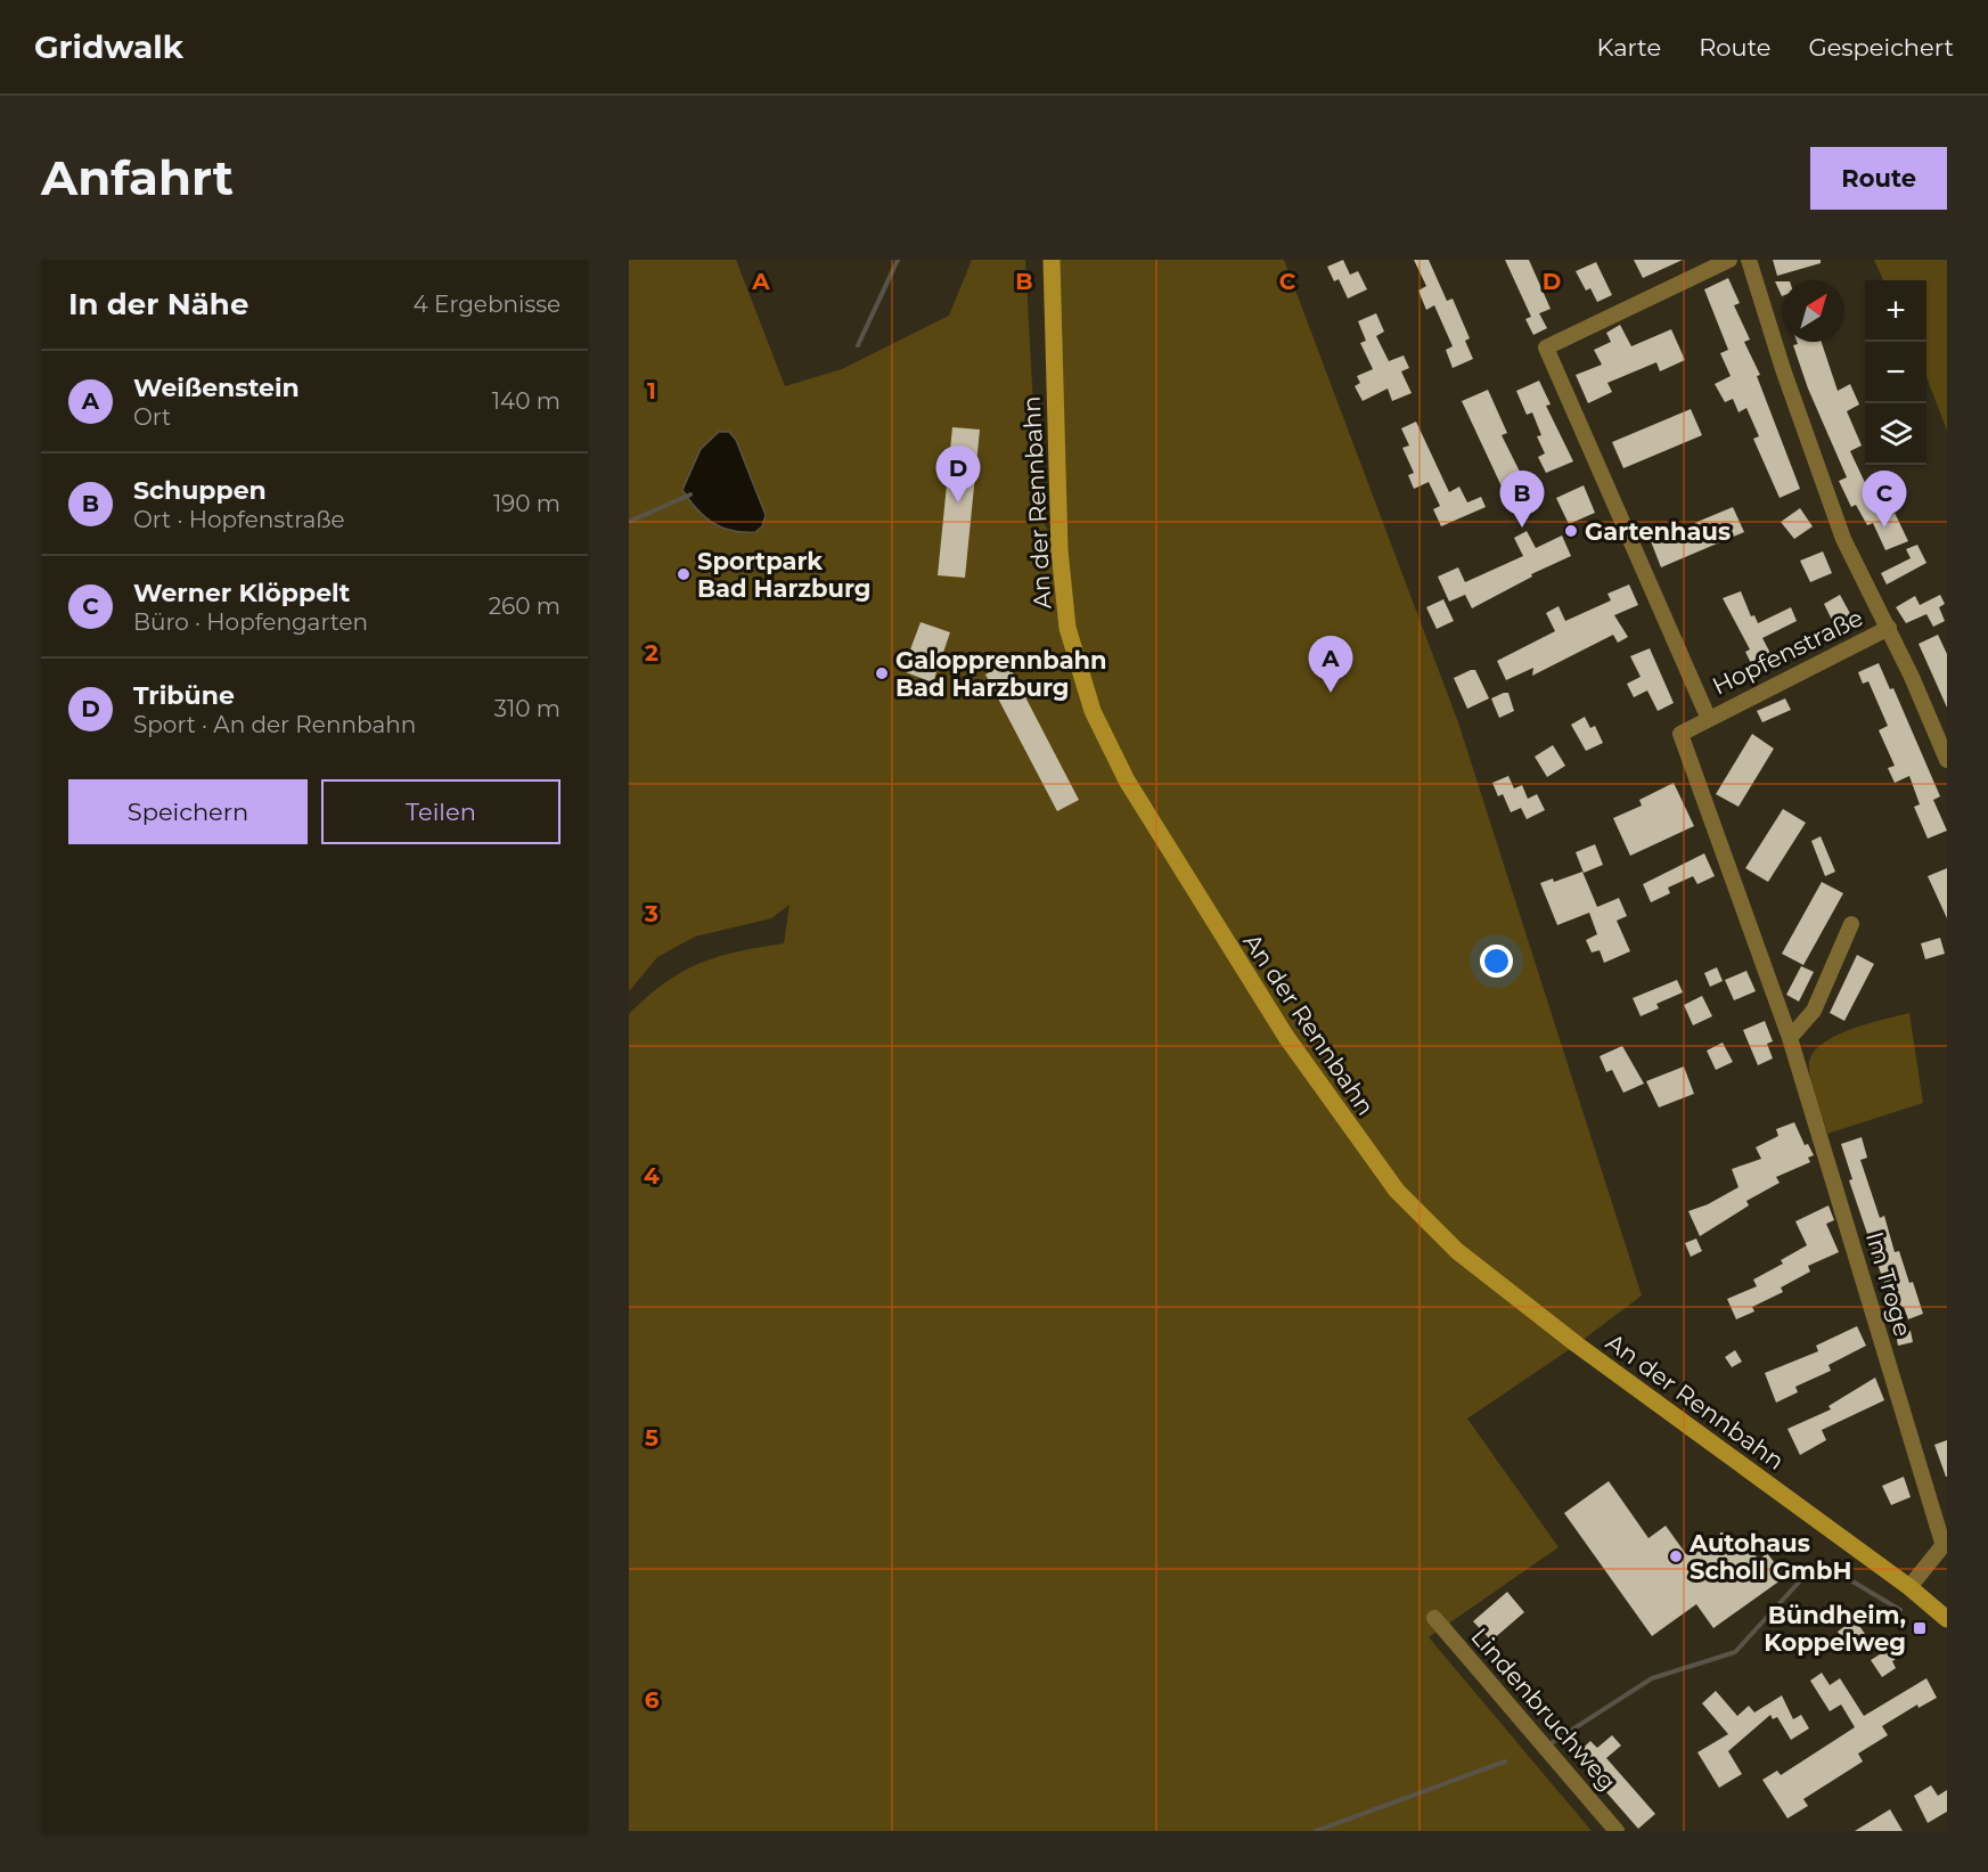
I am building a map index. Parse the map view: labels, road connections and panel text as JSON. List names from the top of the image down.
{
  "streets": {
    "main road": ["An der Rennbahn"],
    "street": ["Hopfenstraße", "Im Troge", "Lindenbruchweg"]
  },
  "crossings": [
    ["Hopfenstraße", "Im Troge"]
  ],
  "places": {
    "other": [
      "Gartenhaus",
      "Sportpark Bad Harzburg",
      "Galopprennbahn Bad Harzburg",
      "Autohaus Scholl GmbH"
    ],
    "transit": ["Bündheim, Koppelweg"]
  },
  "north": "top right",
  "page": {
    "header": "Gridwalk",
    "nav": ["Karte", "Route", "Gespeichert"],
    "buttons": [
      "Route",
      ["Speichern", "Teilen"]
    ],
    "title": "Anfahrt",
    "heading": ["In der Nähe", "4 Ergebnisse"],
    "map_buttons": ["+", "−"],
    "list": [
      {
        "mark": "A",
        "name": "Weißenstein",
        "note": "Ort",
        "value": "140 m"
      },
      {
        "mark": "B",
        "name": "Schuppen",
        "note": "Ort · Hopfenstraße",
        "value": "190 m"
      },
      {
        "mark": "C",
        "name": "Werner Klöppelt",
        "note": "Büro · Hopfengarten",
        "value": "260 m"
      },
      {
        "mark": "D",
        "name": "Tribüne",
        "note": "Sport · An der Rennbahn",
        "value": "310 m"
      }
    ],
    "pins": [
      "D",
      "B",
      "C",
      "A"
    ]
  },
  "grid": {
    "columns": [
      "A",
      "B",
      "C",
      "D"
    ],
    "rows": [
      "1",
      "2",
      "3",
      "4",
      "5",
      "6"
    ]
  }
}
